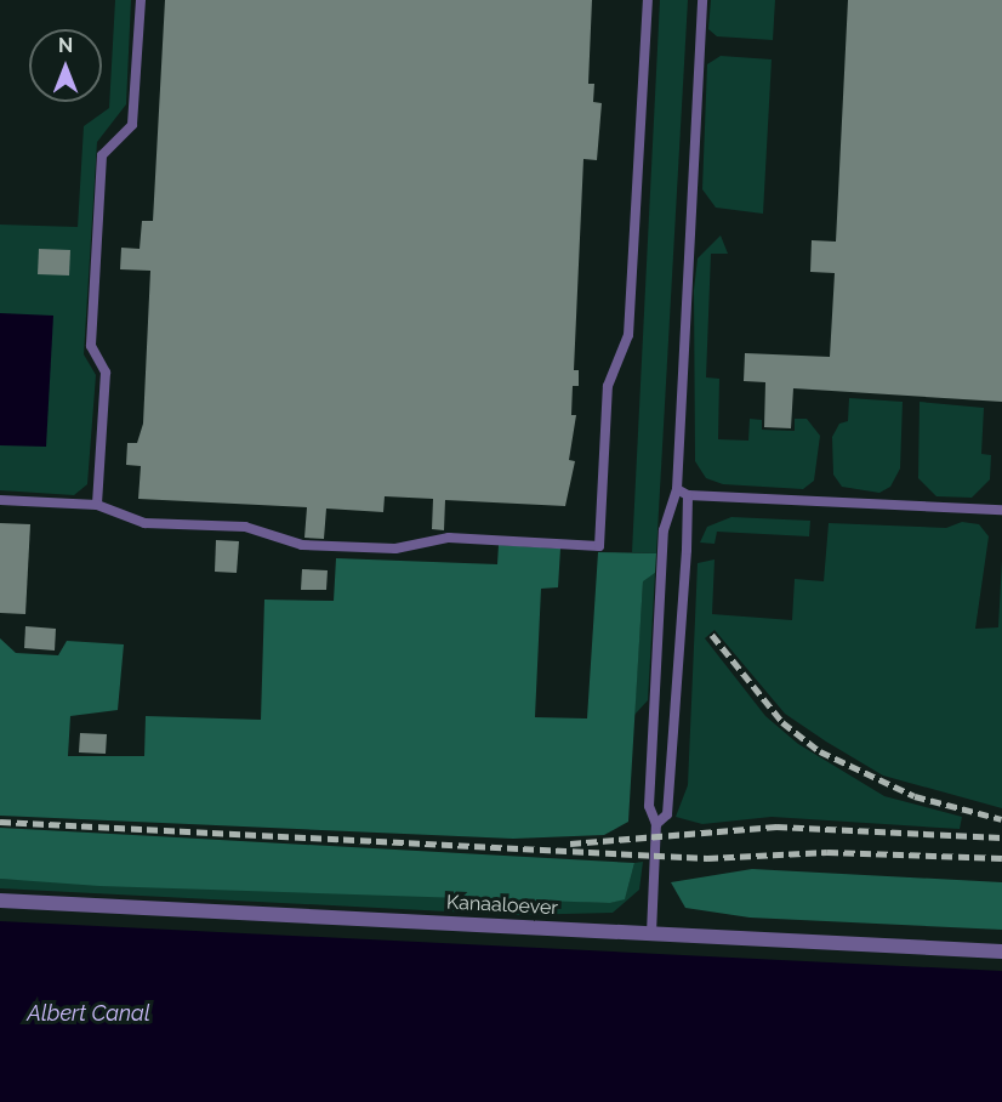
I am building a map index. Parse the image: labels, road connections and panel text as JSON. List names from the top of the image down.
{
  "streets": {
    "street": ["Kanaaloever"]
  },
  "water": ["Albert Canal"],
  "north": "top"
}
